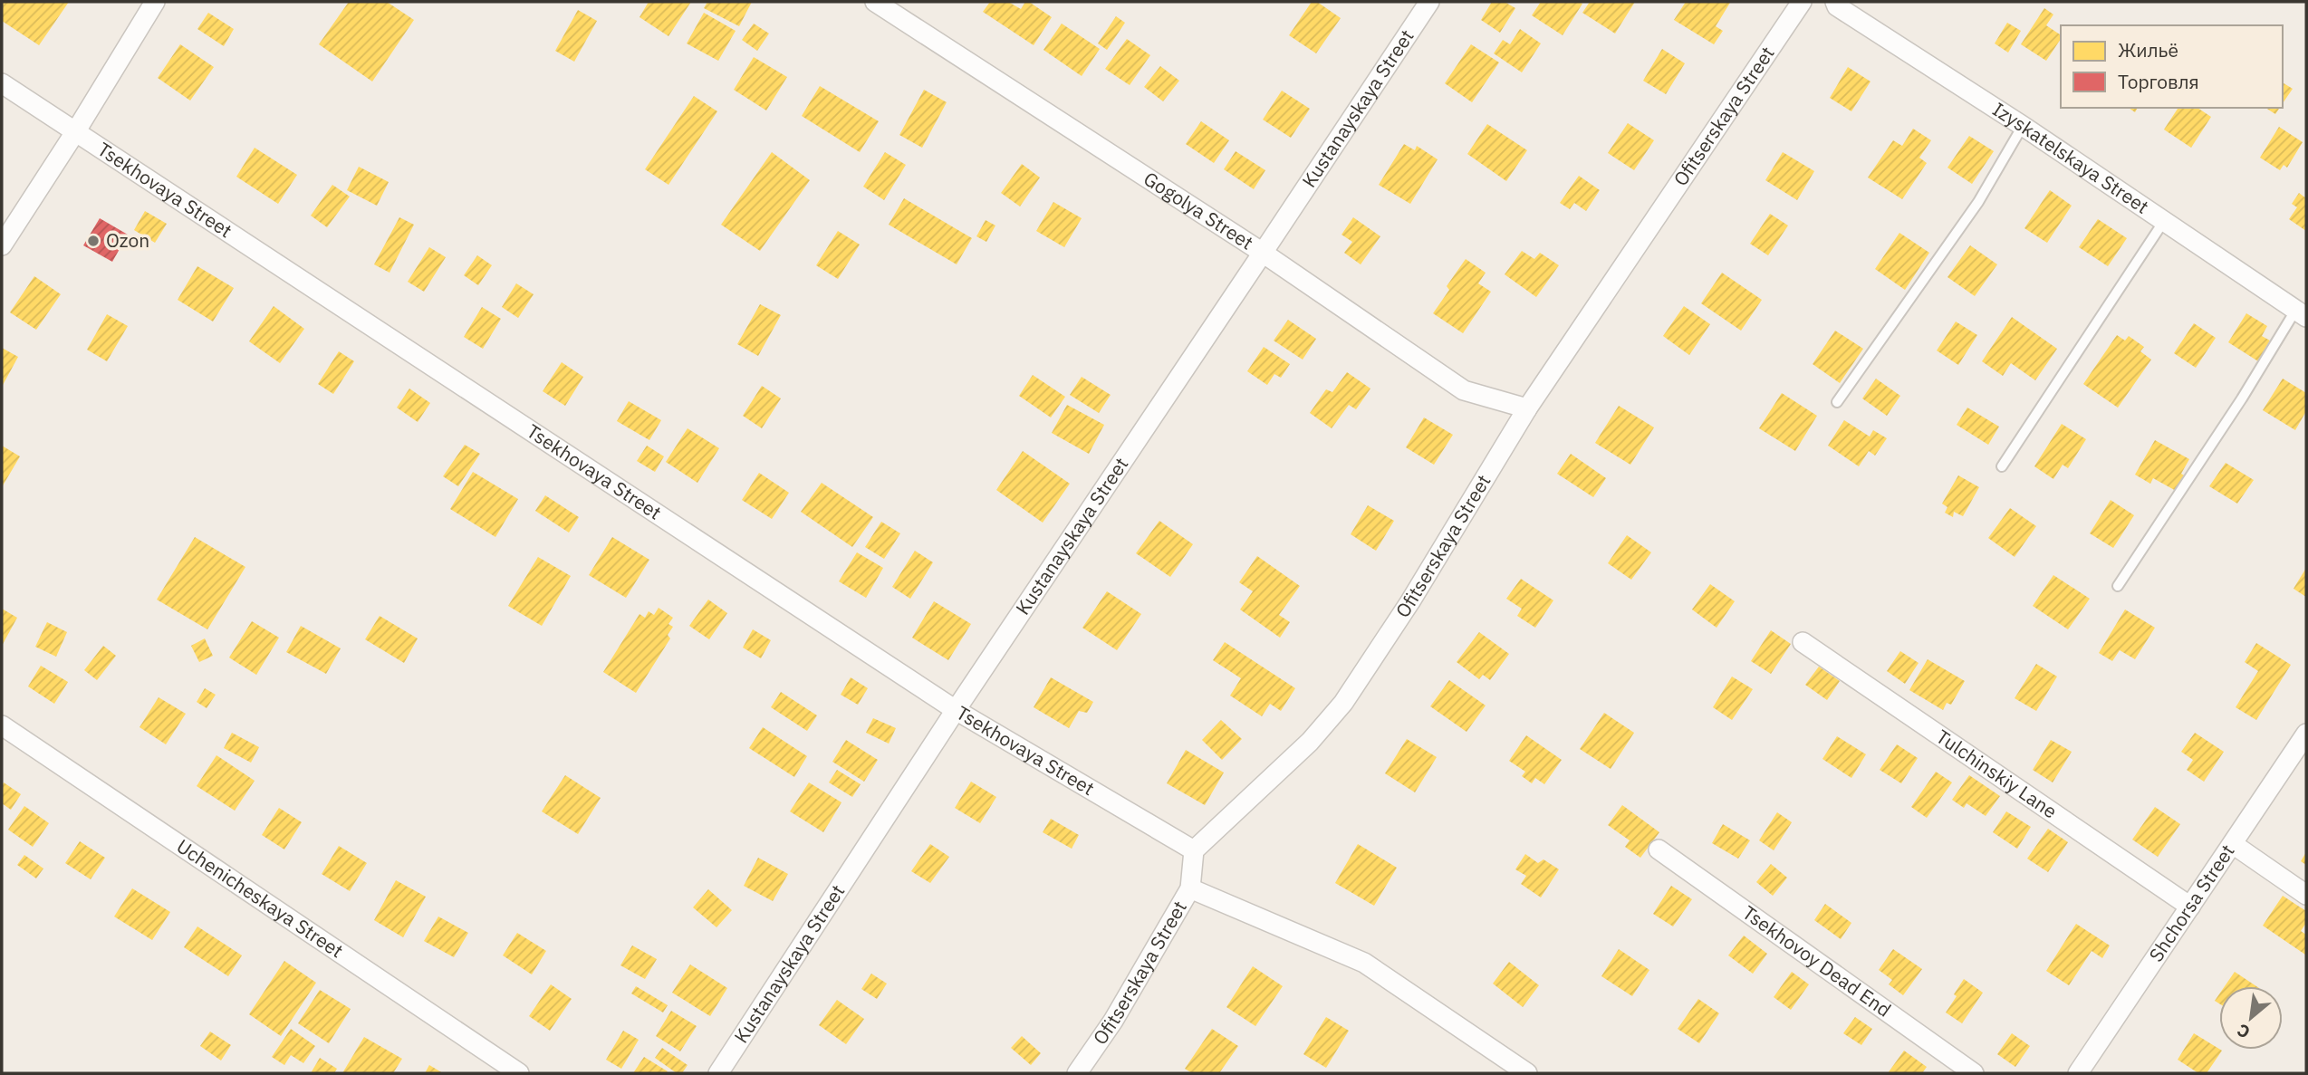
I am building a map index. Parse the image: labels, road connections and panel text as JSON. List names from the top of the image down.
{
  "streets": {
    "street": [
      "Kustanayskaya Street",
      "Ofitserskaya Street",
      "Izyskatelskaya Street",
      "Tsekhovaya Street",
      "Gogolya Street",
      "Tulchinskiy Lane",
      "Uchenicheskaya Street",
      "Shchorsa Street",
      "Tsekhovoy Dead End"
    ]
  },
  "crossings": [
    ["Kustanayskaya Street", "Tsekhovaya Street"],
    ["Kustanayskaya Street", "Gogolya Street"],
    ["Ofitserskaya Street", "Tsekhovaya Street"],
    ["Ofitserskaya Street", "Gogolya Street"],
    ["Tulchinskiy Lane", "Shchorsa Street"]
  ],
  "places": ["Ozon"],
  "legend": ["Жильё", "Торговля"],
  "north": "bottom left"
}
